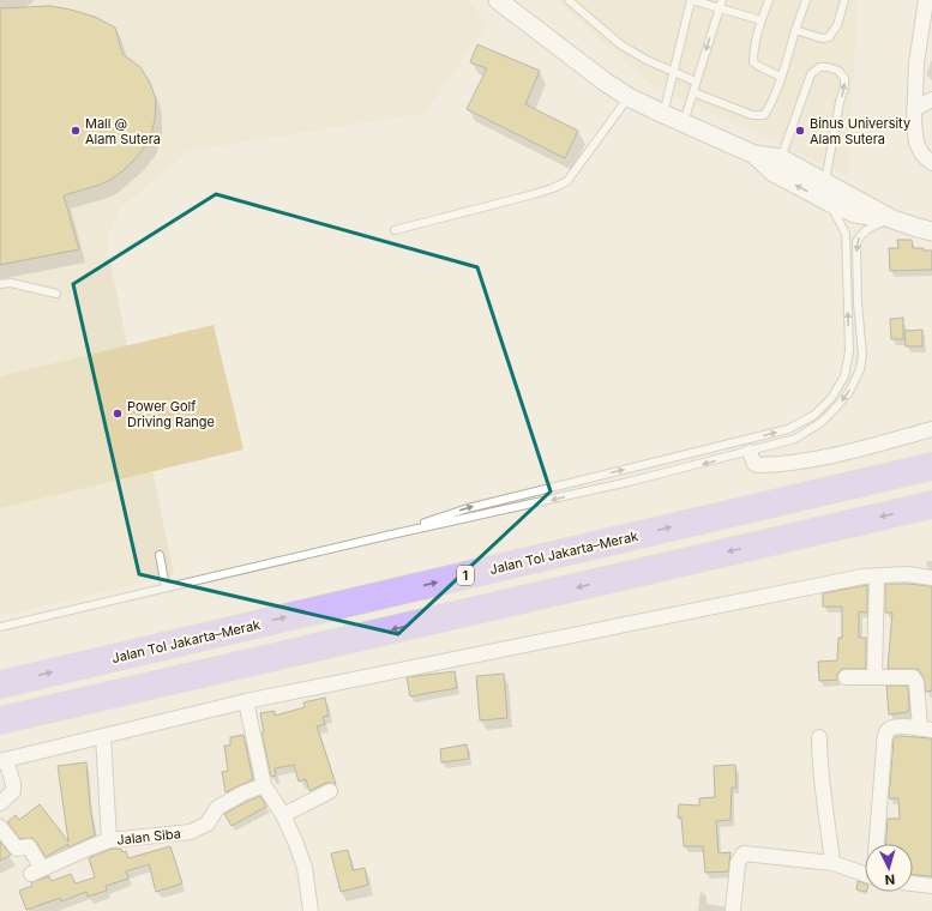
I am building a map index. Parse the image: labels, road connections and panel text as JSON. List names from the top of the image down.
{
  "streets": {
    "highway": ["Jalan Tol Jakarta–Merak", "1"],
    "street": ["Jalan Siba"]
  },
  "places": ["Mall @ Alam Sutera", "Binus University Alam Sutera", "Power Golf Driving Range"],
  "north": "bottom"
}
